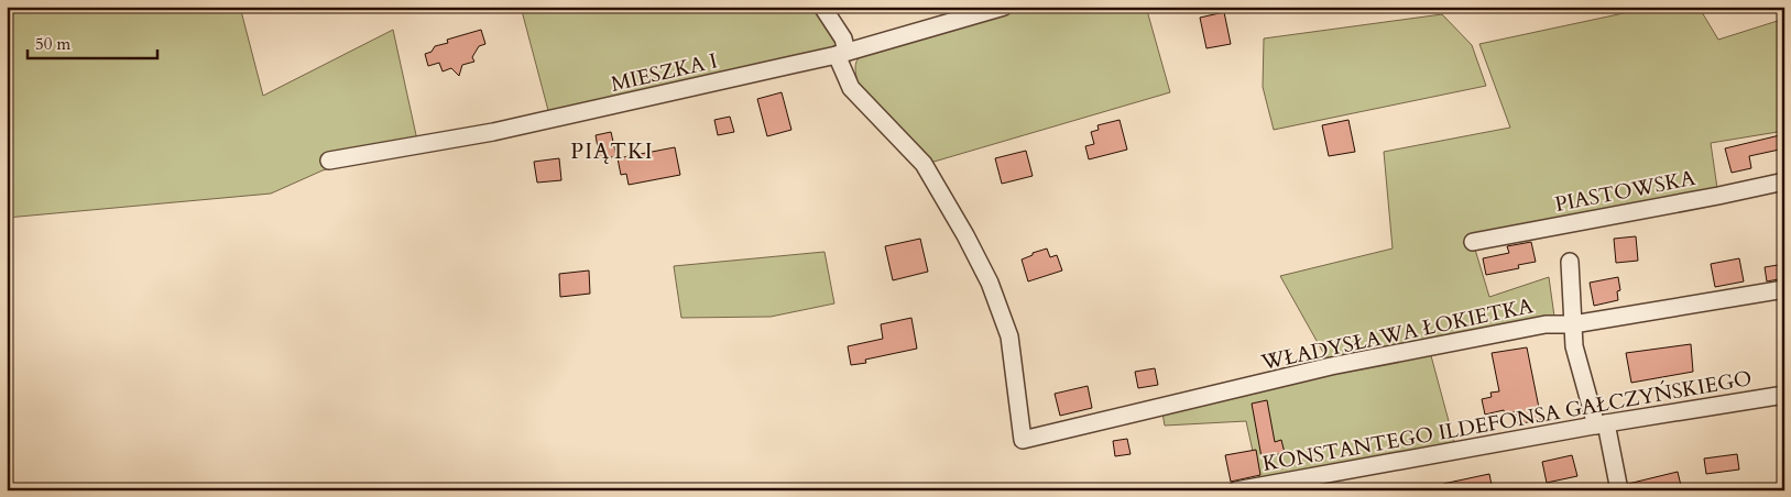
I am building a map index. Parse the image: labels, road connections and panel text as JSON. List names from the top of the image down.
{
  "streets": {
    "street": [
      "MIESZKA I",
      "PIASTOWSKA",
      "WŁADYSŁAWA ŁOKIETKA",
      "KONSTANTEGO ILDEFONSA GAŁCZYŃSKIEGO"
    ]
  },
  "crossings": [
    ["MIESZKA I", "WŁADYSŁAWA ŁOKIETKA"]
  ],
  "districts": ["PIĄTKI"],
  "scale_bar": "50 m"
}
